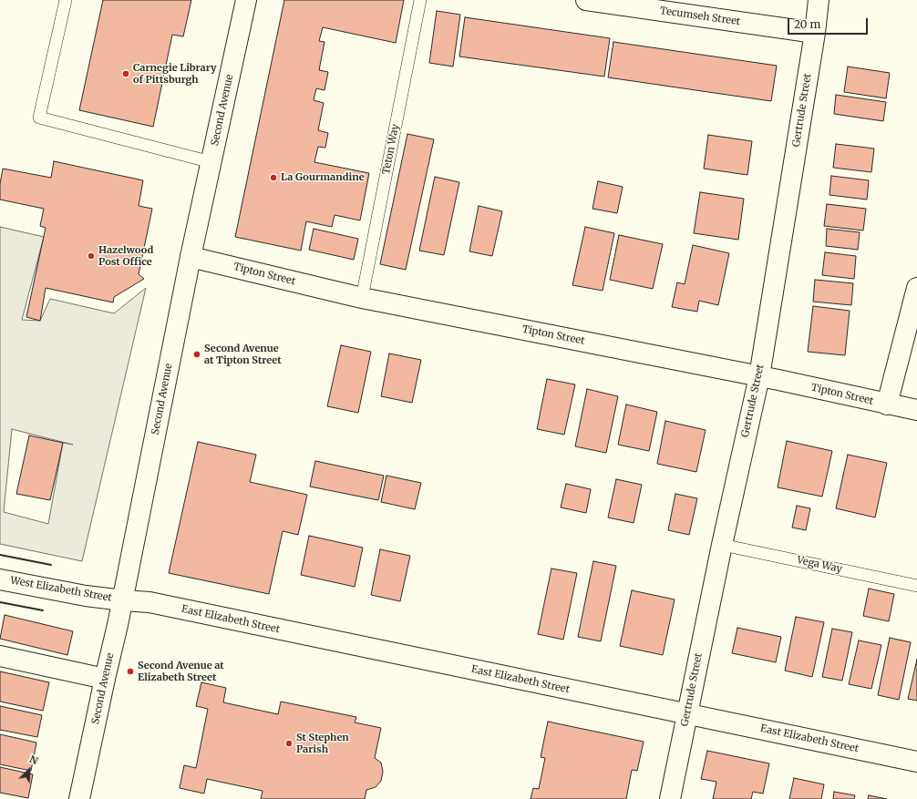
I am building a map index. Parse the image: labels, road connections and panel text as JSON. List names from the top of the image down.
{
  "streets": {
    "street": [
      "Tecumseh Street",
      "Second Avenue",
      "Gertrude Street",
      "Tipton Street",
      "West Elizabeth Street",
      "East Elizabeth Street"
    ],
    "lane": ["Teton Way", "Vega Way"]
  },
  "crossings": [
    ["Tecumseh Street", "Gertrude Street"],
    ["Second Avenue", "Tipton Street"],
    ["Second Avenue", "West Elizabeth Street"],
    ["Second Avenue", "East Elizabeth Street"],
    ["Gertrude Street", "Tipton Street"],
    ["Gertrude Street", "Vega Way"],
    ["Gertrude Street", "East Elizabeth Street"],
    ["Teton Way", "Tipton Street"],
    ["West Elizabeth Street", "East Elizabeth Street"]
  ],
  "places": [
    "Carnegie Library of Pittsburgh",
    "La Gourmandine",
    "Hazelwood Post Office",
    "Second Avenue at Tipton Street",
    "Second Avenue at Elizabeth Street",
    "St Stephen Parish"
  ],
  "scale_bar": "20 m",
  "north": "top right"
}
